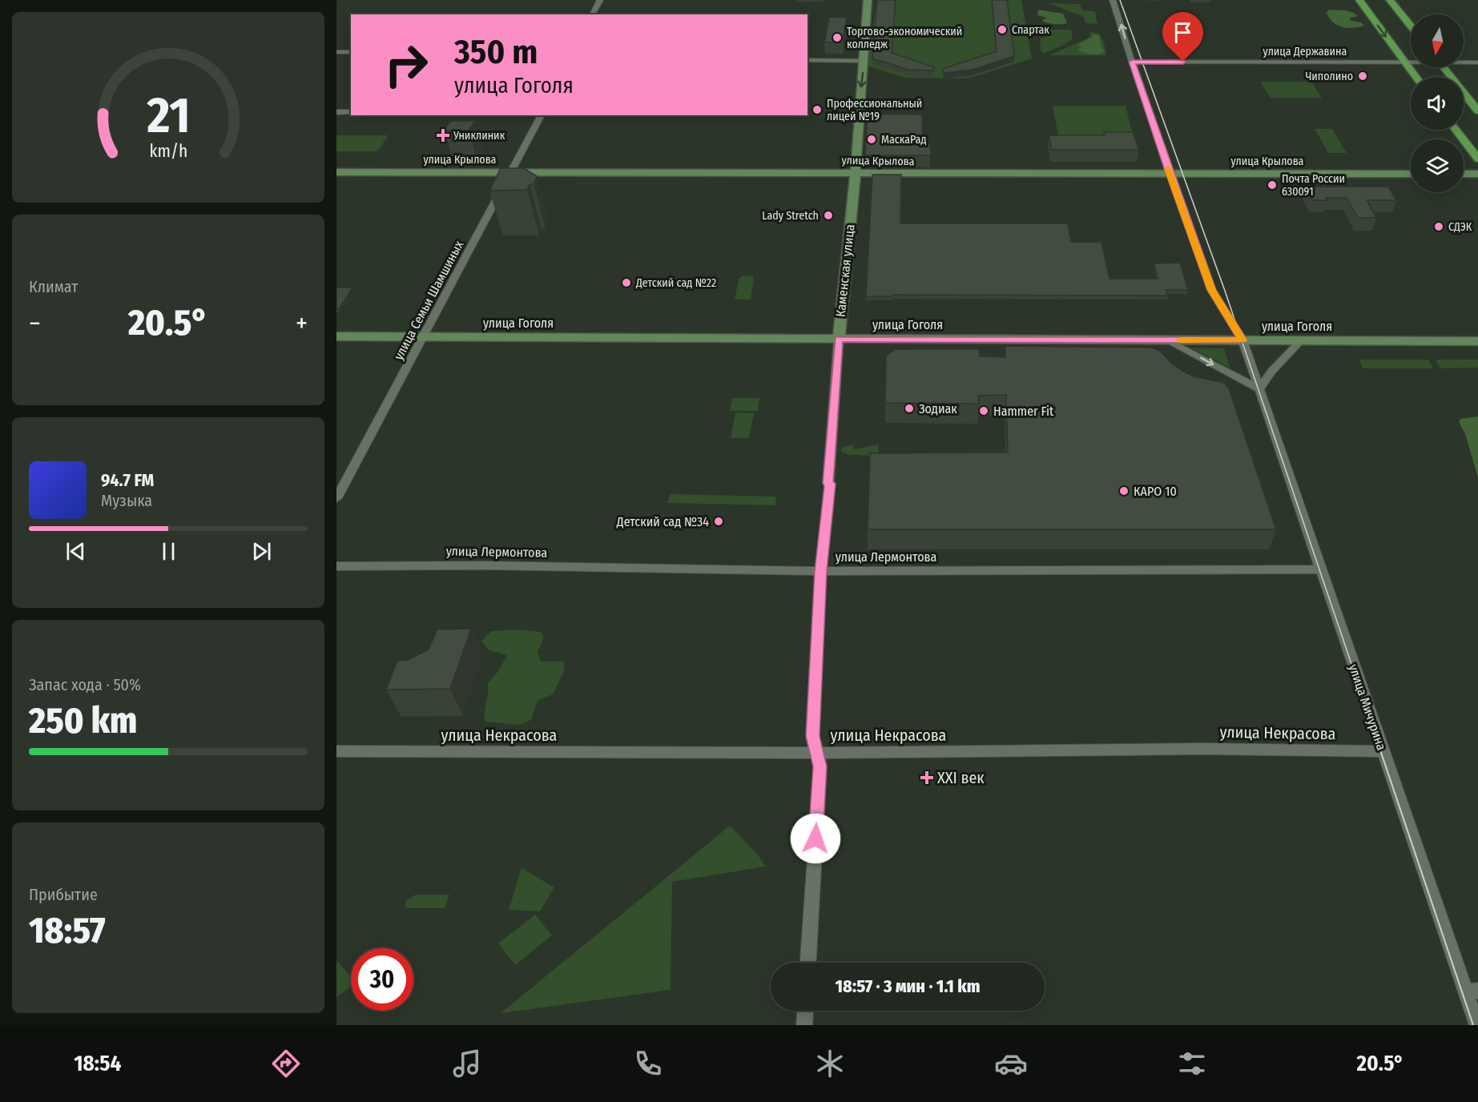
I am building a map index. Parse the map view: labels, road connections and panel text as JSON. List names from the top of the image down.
{
  "streets": {
    "street": [
      "улица Державина",
      "улица Крылова",
      "Каменская улица",
      "улица Семьи Шамшиных",
      "улица Гоголя",
      "улица Лермонтова",
      "улица Мичурина",
      "улица Некрасова"
    ]
  },
  "crossings": [
    ["улица Державина", "улица Мичурина"],
    ["улица Крылова", "Каменская улица"],
    ["улица Крылова", "улица Семьи Шамшиных"],
    ["улица Крылова", "улица Мичурина"],
    ["Каменская улица", "улица Гоголя"],
    ["Каменская улица", "улица Лермонтова"],
    ["Каменская улица", "улица Некрасова"],
    ["улица Семьи Шамшиных", "улица Гоголя"],
    ["улица Гоголя", "улица Мичурина"],
    ["улица Лермонтова", "улица Мичурина"],
    ["улица Мичурина", "улица Некрасова"]
  ],
  "places": {
    "other": [
      "Спартак",
      "Торгово-экономический колледж",
      "Чиполино",
      "Профессиональный лицей №19",
      "МаскаРад",
      "Почта России 630091",
      "Lady Stretch",
      "СДЭК",
      "Детский сад №22",
      "Зодиак",
      "Hammer Fit",
      "КАРО 10",
      "Детский сад №34"
    ],
    "health": ["Униклиник", "XXI век"]
  },
  "north": "bottom",
  "page": {
    "turn": ["350 m", "улица Гоголя"],
    "tile": [
      "Климат",
      ["Запас хода · 50%", "250 km"],
      ["Прибытие", "18:57"]
    ],
    "heat": ["−", "20.5°", "+"],
    "song": ["94.7 FM", "Музыка"],
    "limit": "30",
    "trip": "18:57 · 3 мин · 1.1 km",
    "tabs": ["18:54", "20.5°"],
    "gauge": ["21", "km/h"]
  }
}
